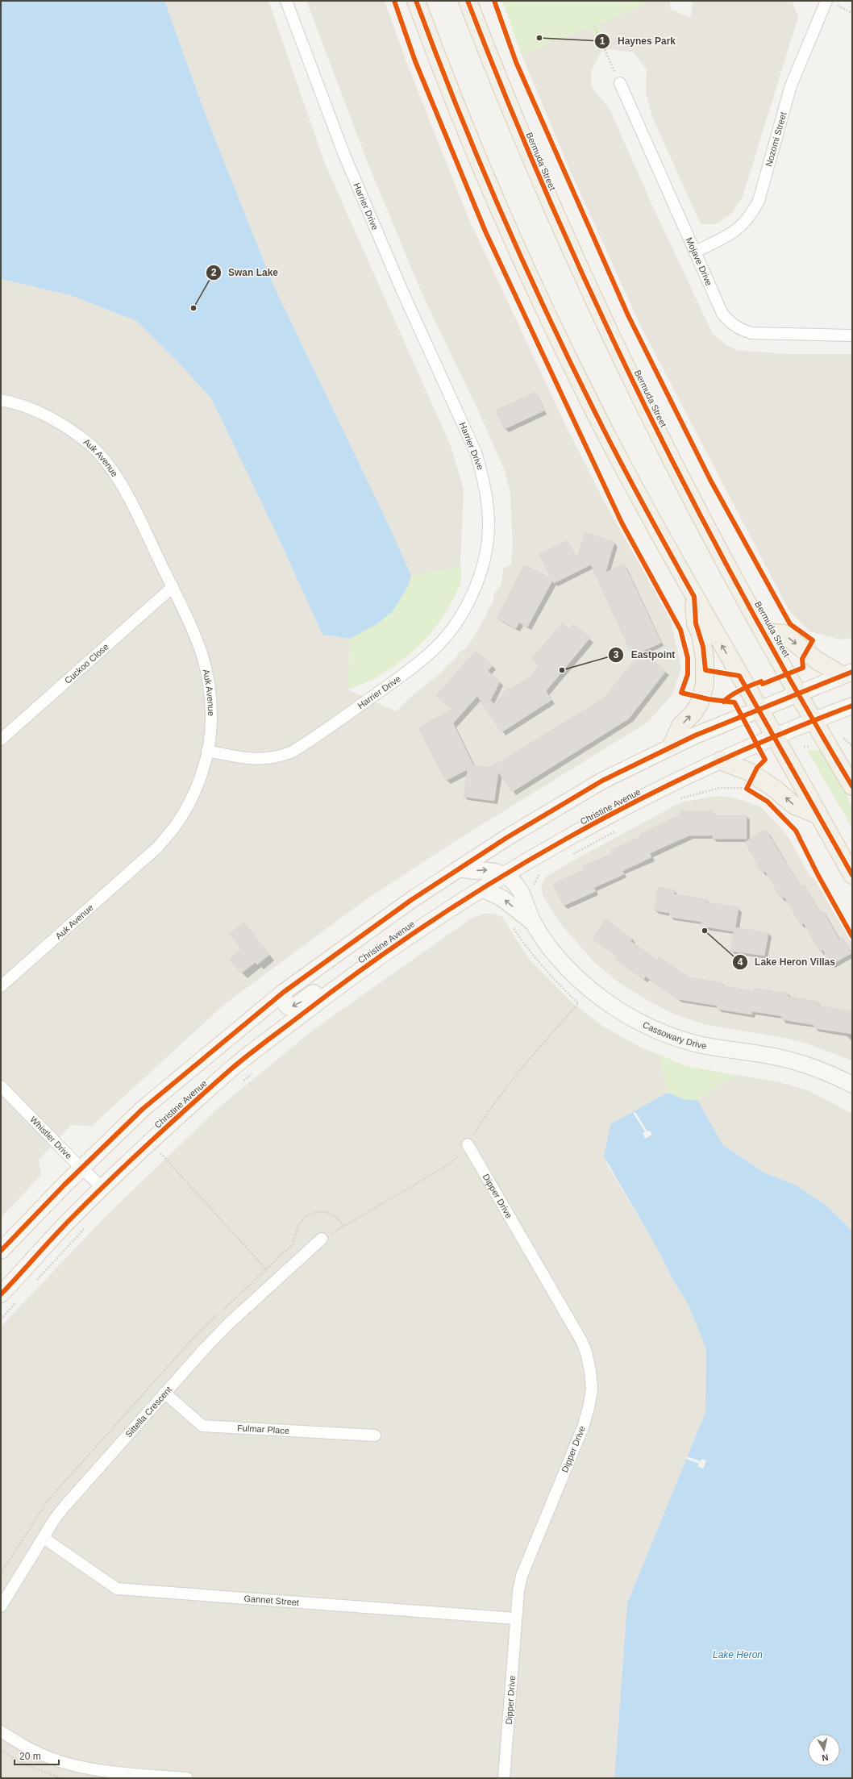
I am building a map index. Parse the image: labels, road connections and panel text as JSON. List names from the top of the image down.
{
  "streets": {
    "main road": ["Bermuda Street"],
    "street": [
      "Nozomi Street",
      "Harrier Drive",
      "Mojave Drive",
      "Auk Avenue",
      "Cuckoo Close",
      "Christine Avenue",
      "Cassowary Drive",
      "Whistler Drive",
      "Dipper Drive",
      "Sittella Crescent",
      "Fulmar Place",
      "Gannet Street"
    ]
  },
  "crossings": [
    ["Nozomi Street", "Mojave Drive"],
    ["Bermuda Street", "Christine Avenue"],
    ["Harrier Drive", "Auk Avenue"],
    ["Auk Avenue", "Cuckoo Close"],
    ["Christine Avenue", "Cassowary Drive"],
    ["Christine Avenue", "Whistler Drive"],
    ["Dipper Drive", "Gannet Street"],
    ["Sittella Crescent", "Fulmar Place"],
    ["Sittella Crescent", "Gannet Street"]
  ],
  "water": ["Lake Heron"],
  "places": [
    "Haynes Park",
    "Swan Lake",
    "Eastpoint",
    "Lake Heron Villas"
  ],
  "scale_bar": "20 m",
  "north": "bottom"
}
